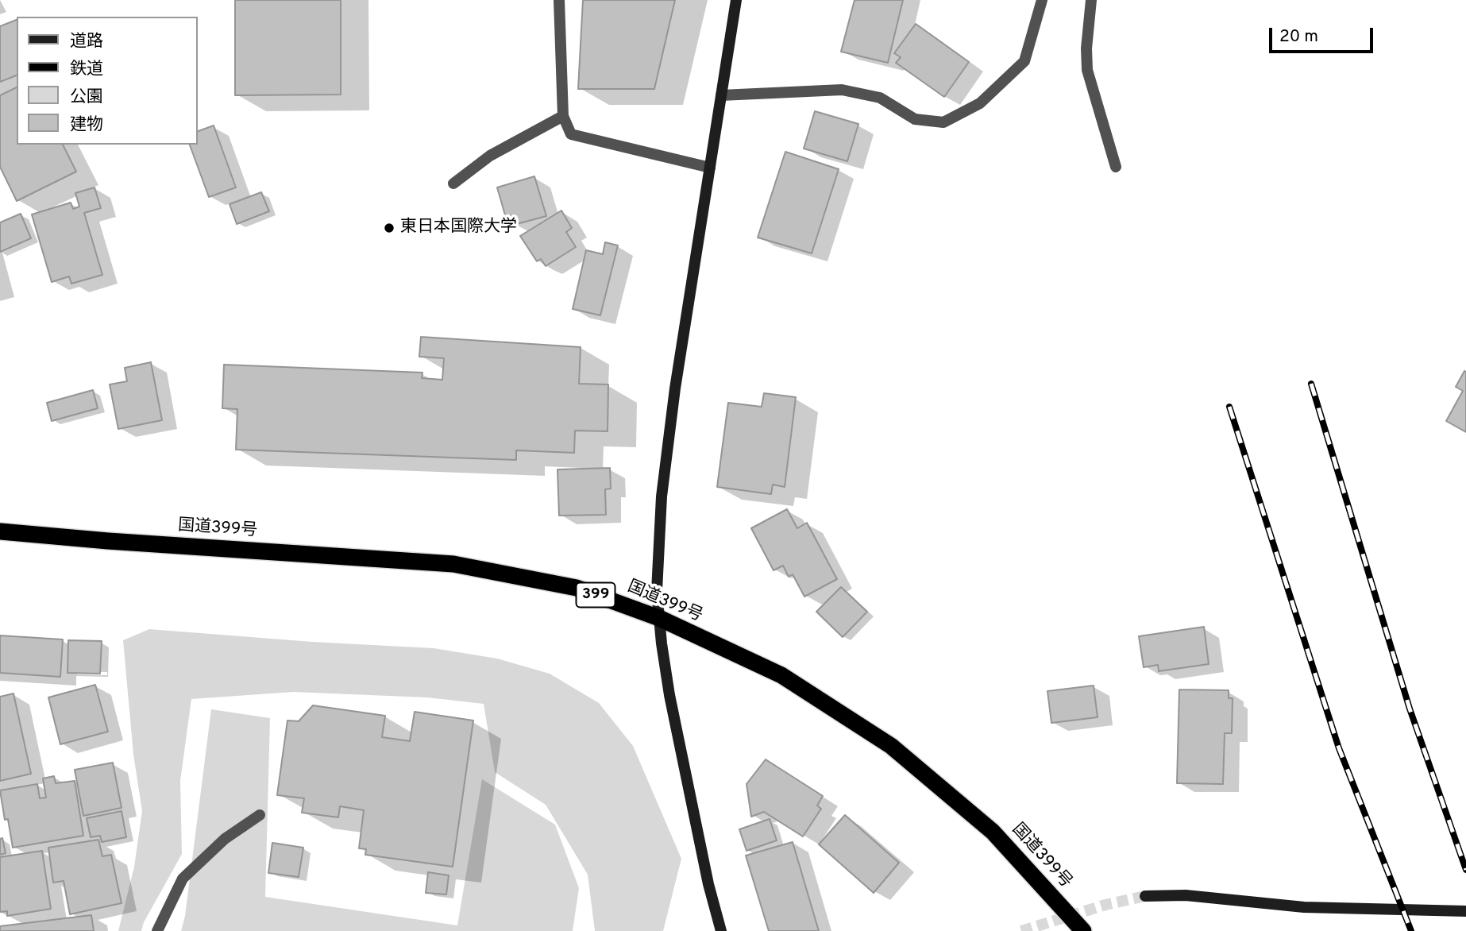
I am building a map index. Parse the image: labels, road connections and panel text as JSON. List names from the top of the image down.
{
  "streets": {
    "highway": ["国道399号", "399"]
  },
  "places": ["東日本国際大学"],
  "legend": [
    "道路",
    "鉄道",
    "公園",
    "建物"
  ],
  "scale_bar": "20 m"
}
